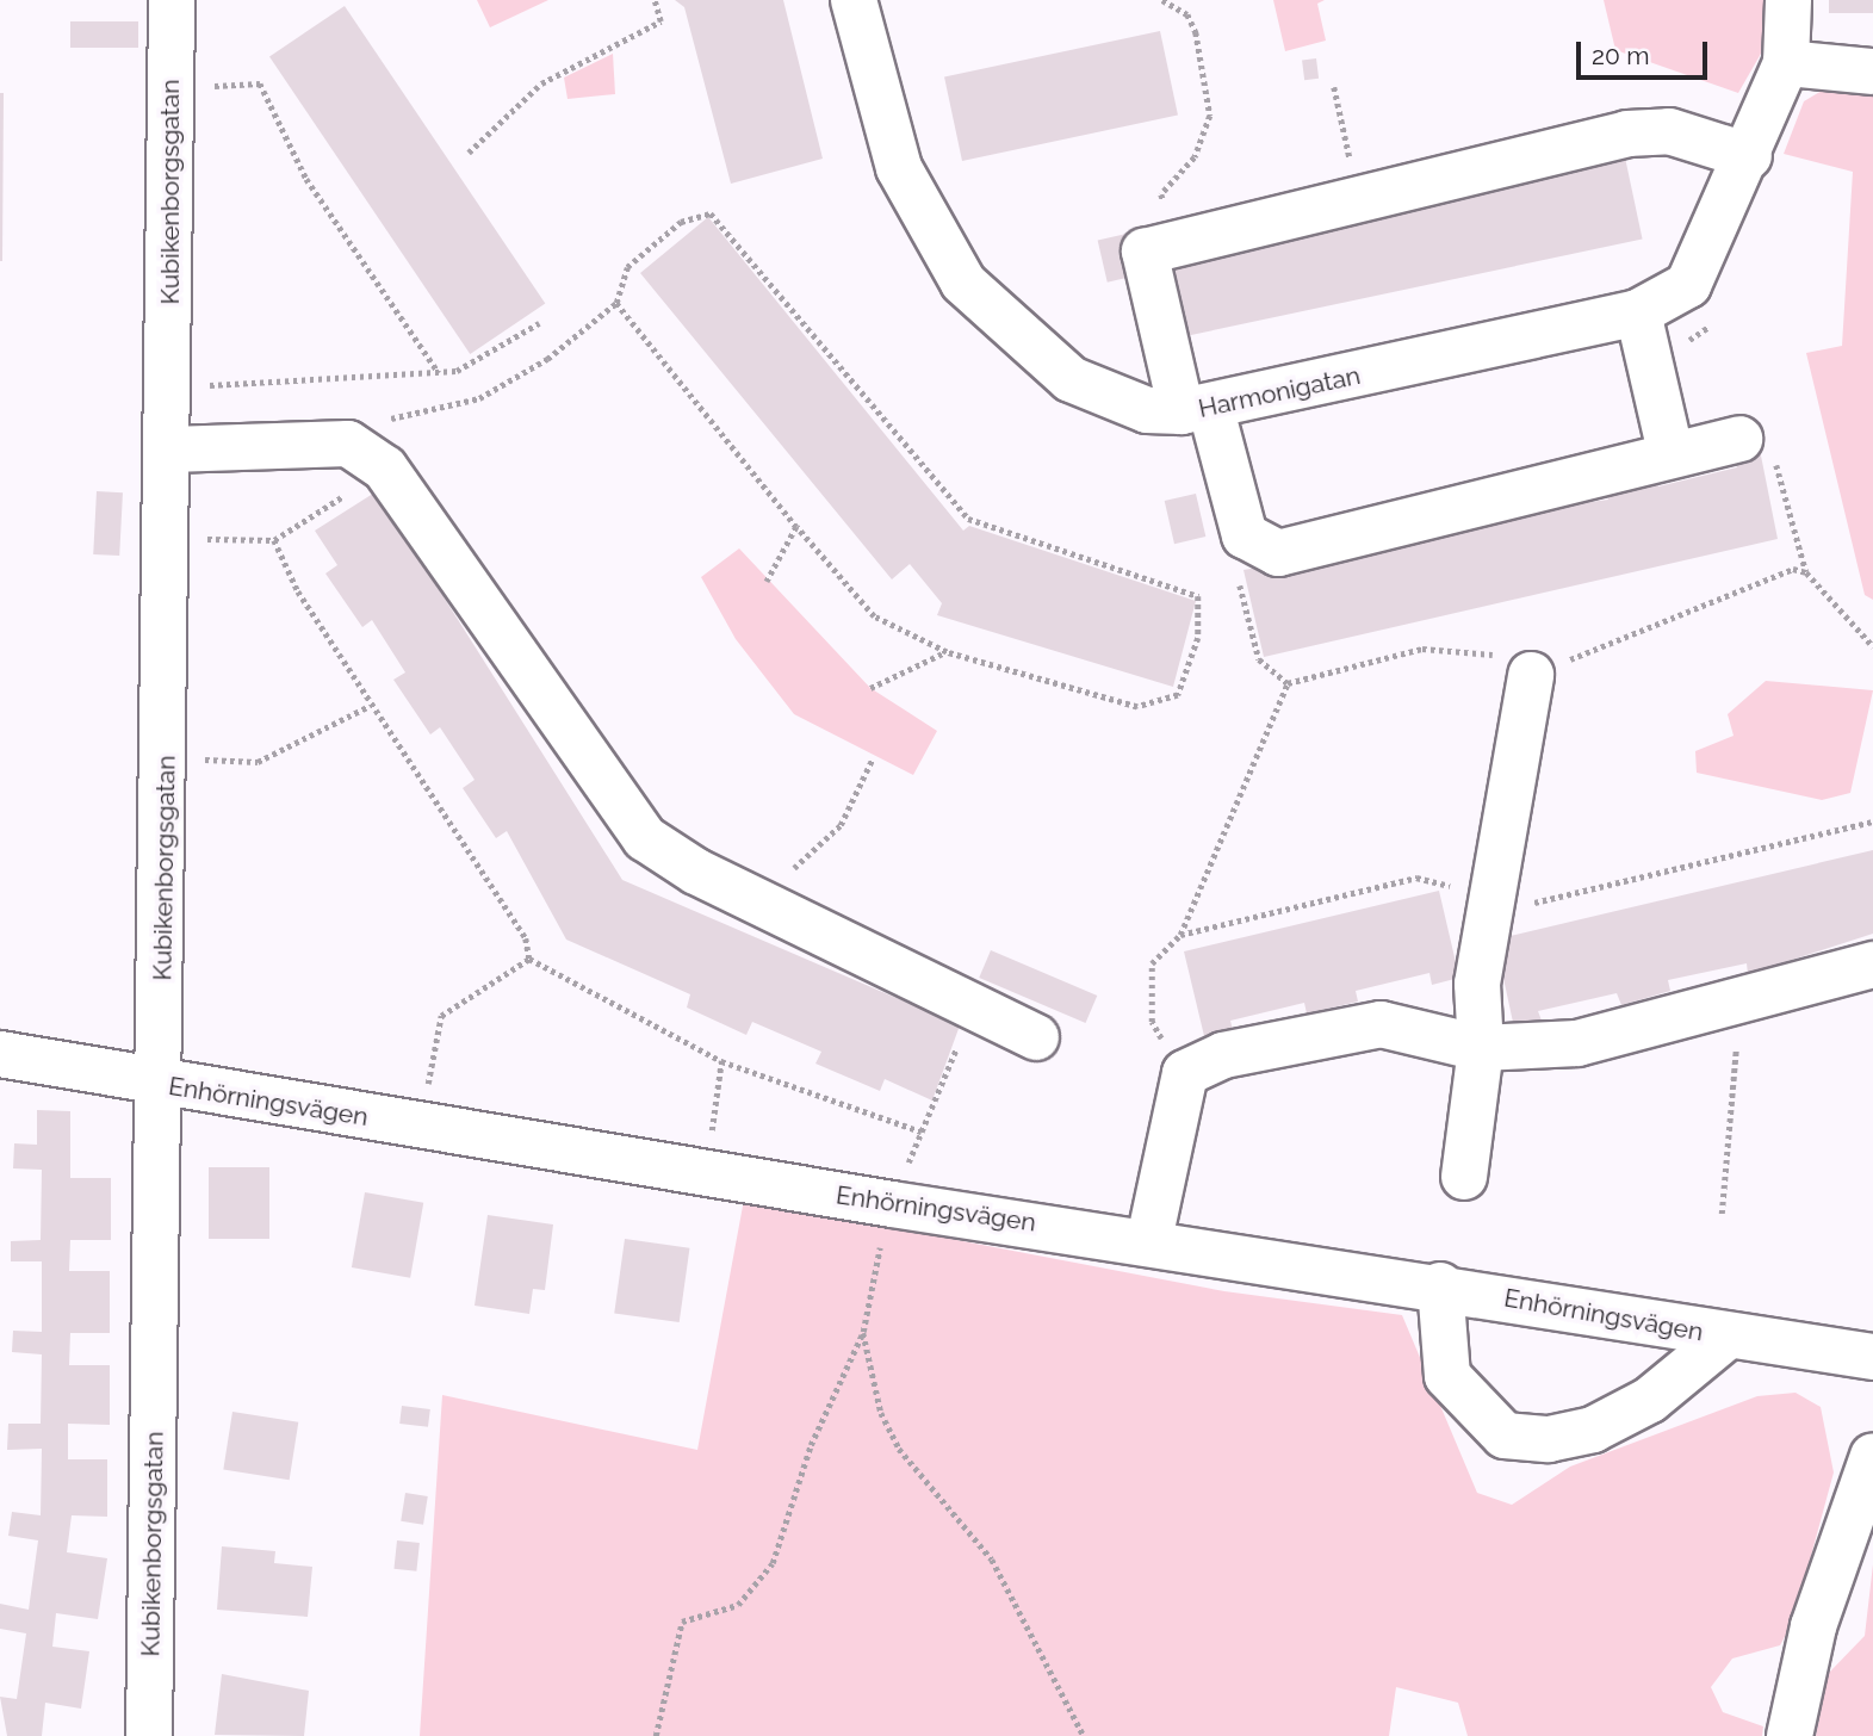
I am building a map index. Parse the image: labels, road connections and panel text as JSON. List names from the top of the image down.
{
  "streets": {
    "street": ["Kubikenborgsgatan", "Harmonigatan", "Enhörningsvägen"]
  },
  "crossings": [
    ["Kubikenborgsgatan", "Enhörningsvägen"]
  ],
  "scale_bar": "20 m"
}
